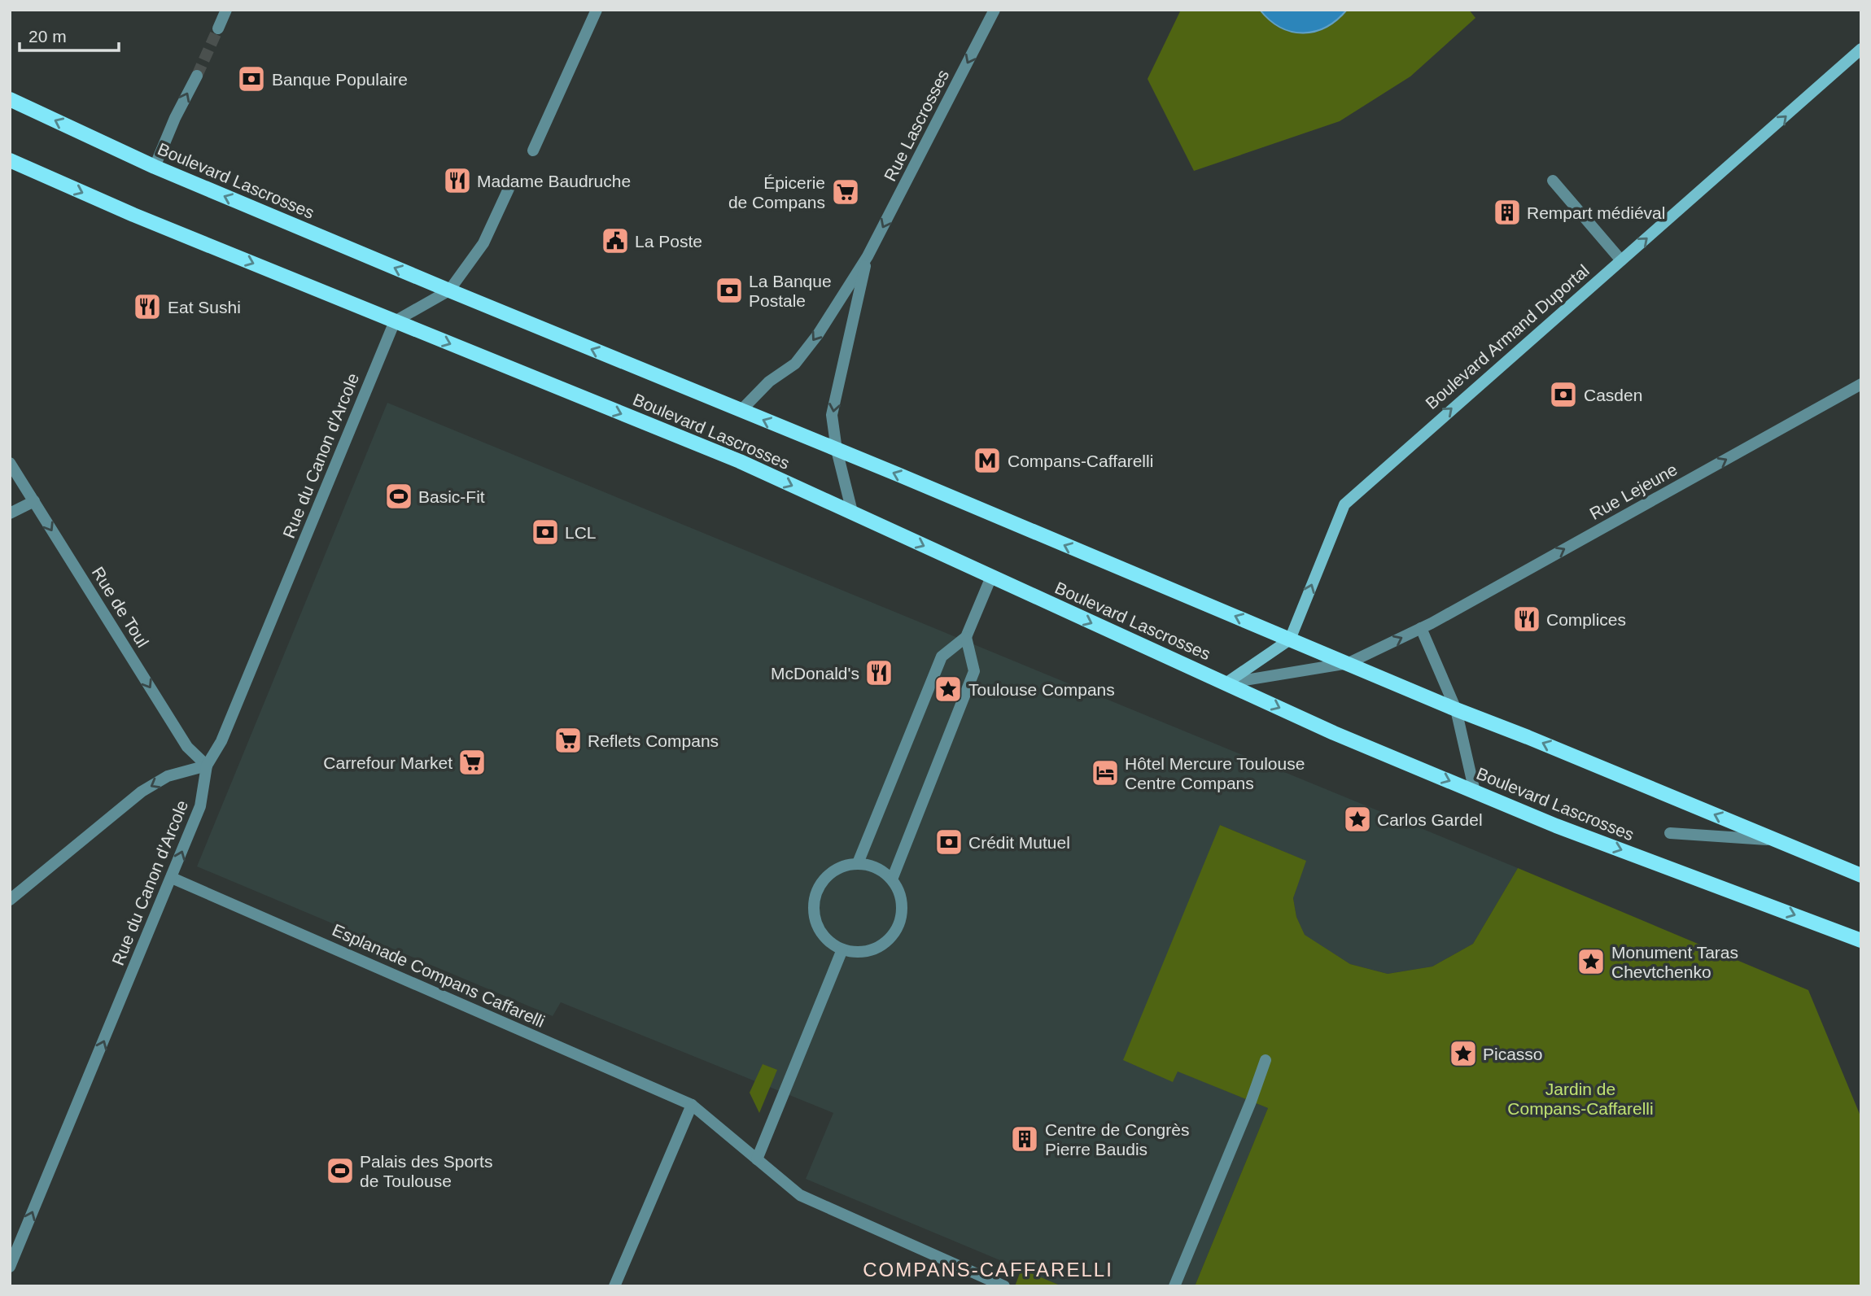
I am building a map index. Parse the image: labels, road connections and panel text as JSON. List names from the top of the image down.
{
  "streets": {
    "main road": ["Boulevard Lascrosses"],
    "street": [
      "Rue Lascrosses",
      "Boulevard Armand Duportal",
      "Rue du Canon d'Arcole",
      "Rue Lejeune",
      "Rue de Toul",
      "Esplanade Compans Caffarelli"
    ]
  },
  "crossings": [
    ["Rue Lascrosses", "Boulevard Lascrosses"],
    ["Boulevard Lascrosses", "Boulevard Armand Duportal"],
    ["Boulevard Lascrosses", "Rue du Canon d'Arcole"],
    ["Boulevard Lascrosses", "Rue Lejeune"],
    ["Rue du Canon d'Arcole", "Rue de Toul"],
    ["Rue du Canon d'Arcole", "Esplanade Compans Caffarelli"]
  ],
  "one_way": [
    "Rue Lascrosses",
    "Boulevard Armand Duportal",
    "Rue du Canon d'Arcole",
    "Rue Lejeune",
    "Rue de Toul"
  ],
  "districts": ["COMPANS-CAFFARELLI"],
  "parks": ["Jardin de Compans-Caffarelli"],
  "places": {
    "bank": [
      "Banque Populaire",
      "La Banque Postale",
      "Casden",
      "LCL",
      "Crédit Mutuel"
    ],
    "restaurant": [
      "Madame Baudruche",
      "Eat Sushi",
      "Complices",
      "McDonald's"
    ],
    "supermarket": ["Épicerie de Compans", "Reflets Compans", "Carrefour Market"],
    "building": ["Rempart médiéval", "Centre de Congrès Pierre Baudis"],
    "public building": ["La Poste"],
    "metro station": ["Compans-Caffarelli"],
    "sports": ["Basic-Fit", "Palais des Sports de Toulouse"],
    "place": [
      "Toulouse Compans",
      "Carlos Gardel",
      "Monument Taras Chevtchenko",
      "Picasso"
    ],
    "hotel": ["Hôtel Mercure Toulouse Centre Compans"]
  },
  "scale_bar": "20 m"
}
